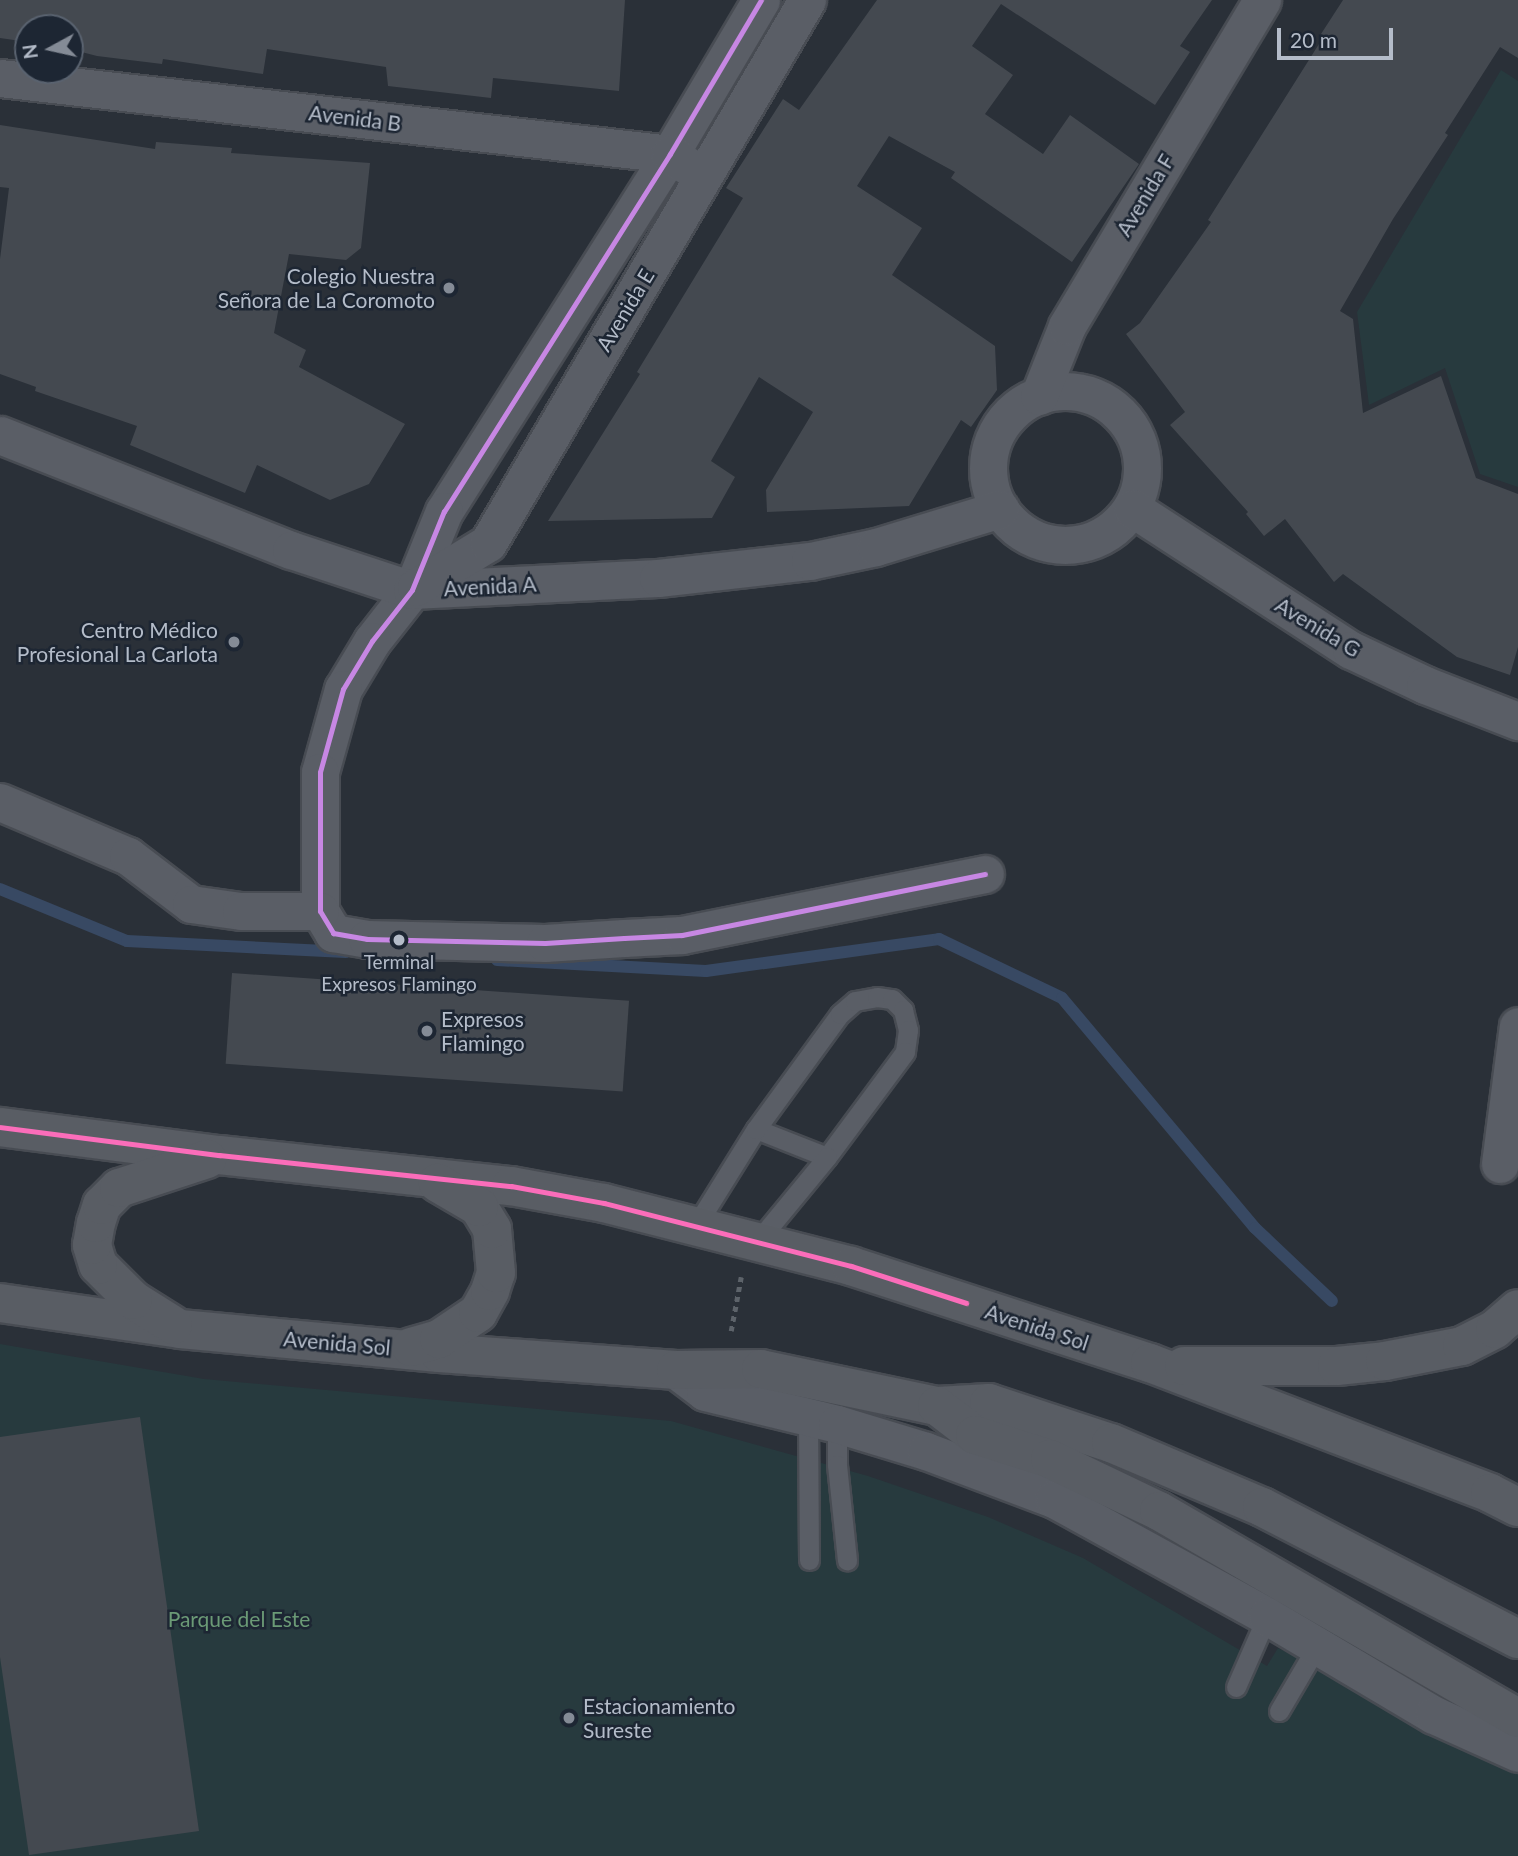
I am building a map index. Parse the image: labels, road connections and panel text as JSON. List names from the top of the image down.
{
  "streets": {
    "main road": ["Avenida Sol"],
    "street": [
      "Avenida B",
      "Avenida F",
      "Avenida E",
      "Avenida A",
      "Avenida G"
    ]
  },
  "crossings": [
    ["Avenida B", "Avenida E"],
    ["Avenida F", "Avenida A"],
    ["Avenida F", "Avenida G"],
    ["Avenida E", "Avenida A"],
    ["Avenida A", "Avenida G"]
  ],
  "parks": ["Parque del Este"],
  "places": [
    "Colegio Nuestra Señora de La Coromoto",
    "Centro Médico Profesional La Carlota",
    "Terminal Expresos Flamingo",
    "Expresos Flamingo",
    "Estacionamiento Sureste"
  ],
  "scale_bar": "20 m",
  "north": "left"
}
